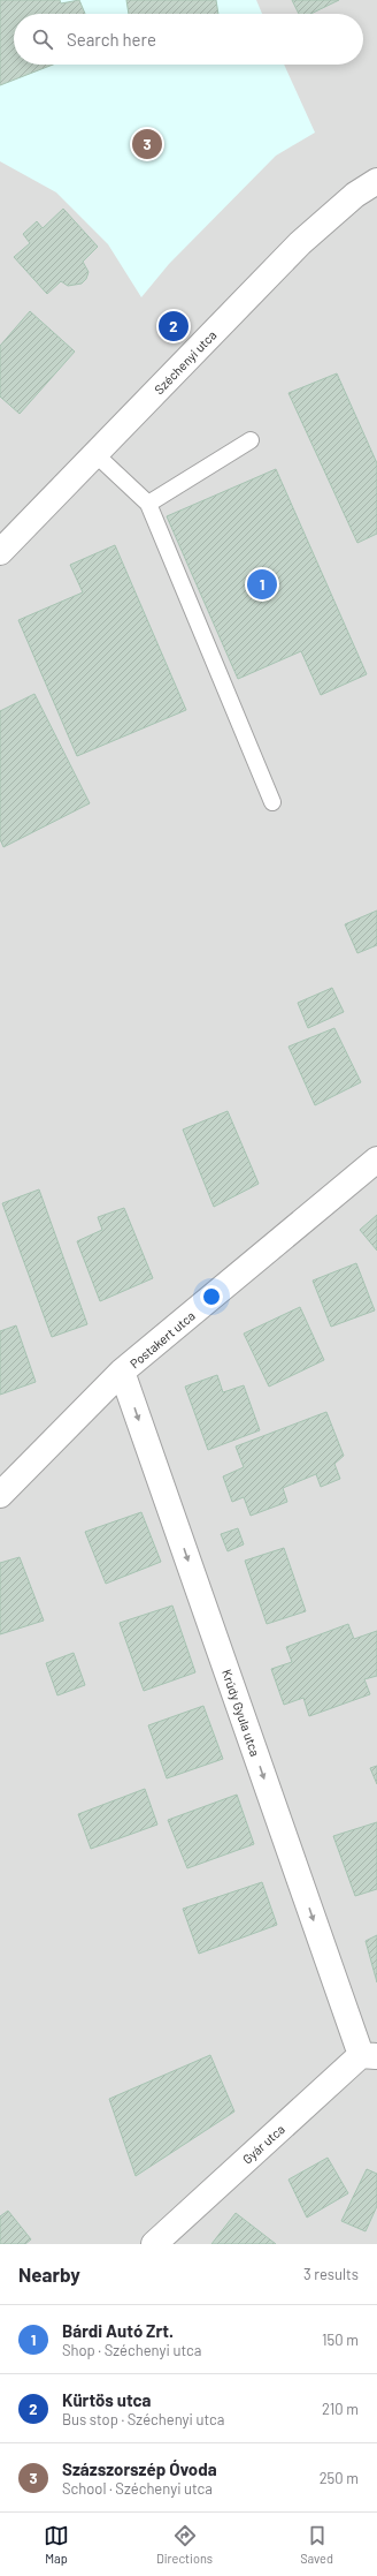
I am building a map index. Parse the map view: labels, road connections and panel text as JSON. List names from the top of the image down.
{
  "streets": {
    "street": [
      "Széchenyi utca",
      "Postakert utca",
      "Krúdy Gyula utca",
      "Gyár utca"
    ]
  },
  "crossings": [
    ["Postakert utca", "Krúdy Gyula utca"],
    ["Krúdy Gyula utca", "Gyár utca"]
  ],
  "one_way": ["Krúdy Gyula utca"],
  "page": {
    "search": "Search here",
    "pins": ["3", "2", "1"],
    "heading": ["Nearby", "3 results"],
    "list": [
      {
        "mark": "1",
        "name": "Bárdi Autó Zrt.",
        "note": "Shop · Széchenyi utca",
        "value": "150 m"
      },
      {
        "mark": "2",
        "name": "Kürtös utca",
        "note": "Bus stop · Széchenyi utca",
        "value": "210 m"
      },
      {
        "mark": "3",
        "name": "Százszorszép Óvoda",
        "note": "School · Széchenyi utca",
        "value": "250 m"
      }
    ],
    "nav": ["Map", "Directions", "Saved"]
  }
}
